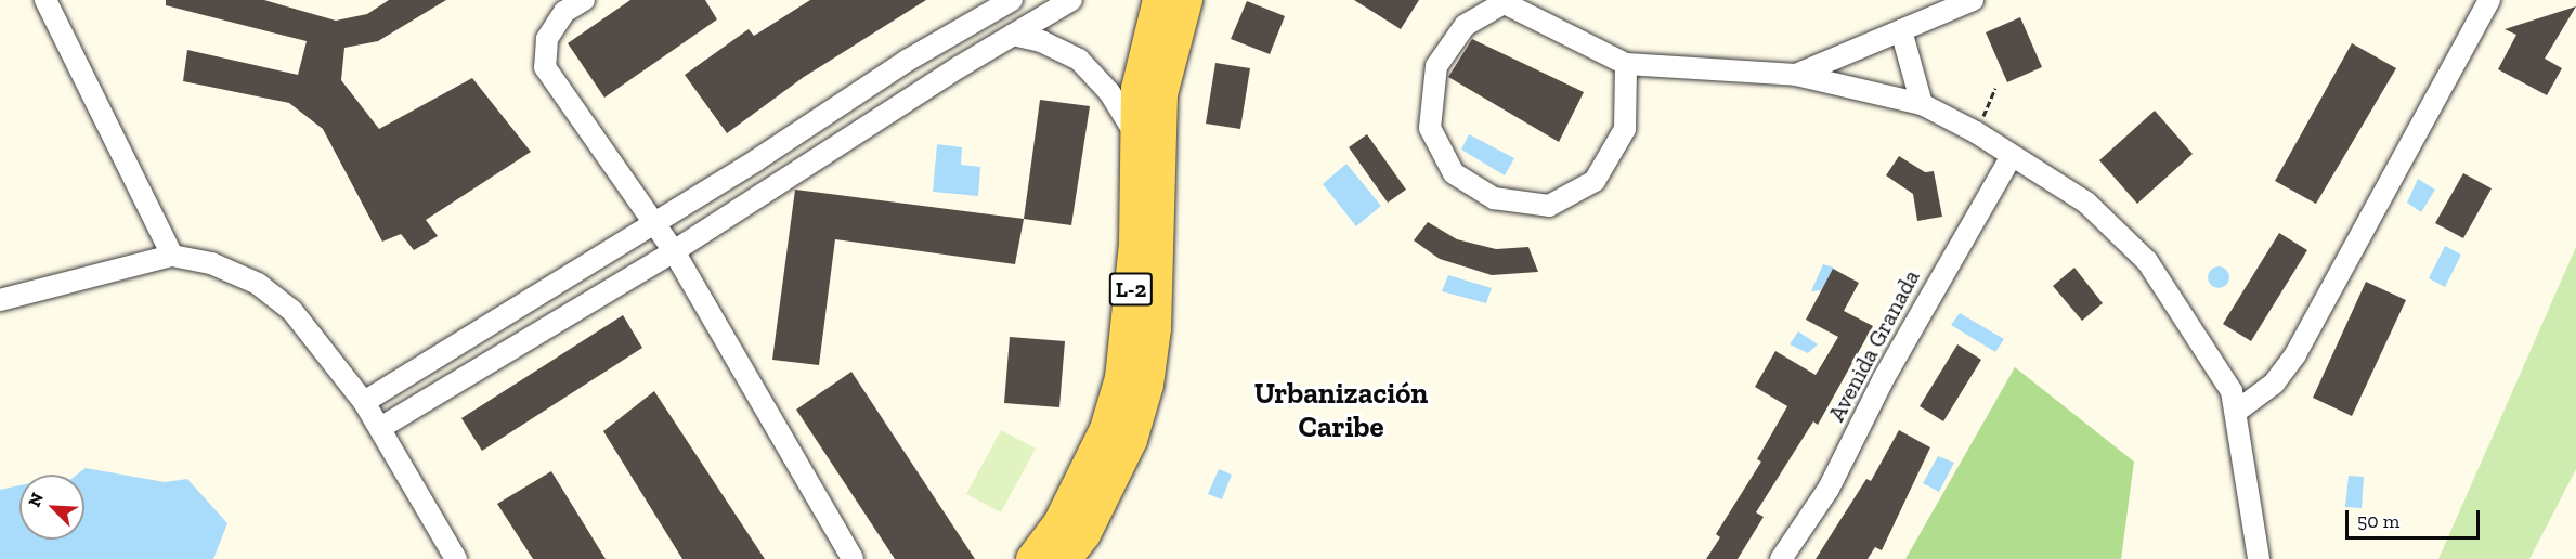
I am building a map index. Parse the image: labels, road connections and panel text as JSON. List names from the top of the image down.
{
  "streets": {
    "main road": ["L-2"],
    "street": ["Avenida Granada"]
  },
  "districts": ["Urbanización Caribe"],
  "scale_bar": "50 m",
  "north": "top left"
}
